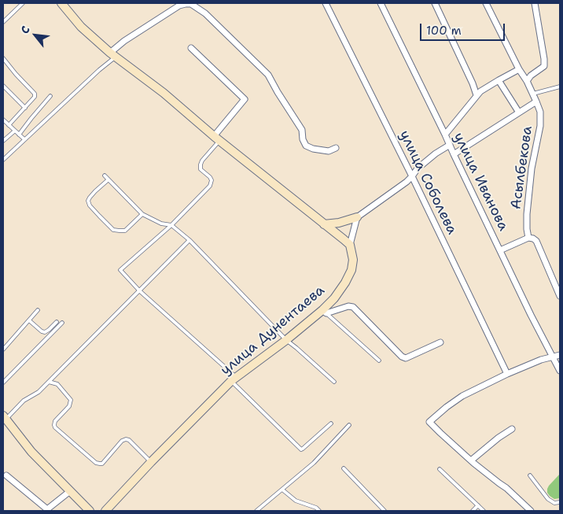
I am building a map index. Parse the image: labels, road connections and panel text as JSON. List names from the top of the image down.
{
  "streets": {
    "street": [
      "Асылбекова",
      "улица Иванова",
      "улица Соболева",
      "улица Дунентаева"
    ]
  },
  "scale_bar": "100 m",
  "north": "top left"
}
